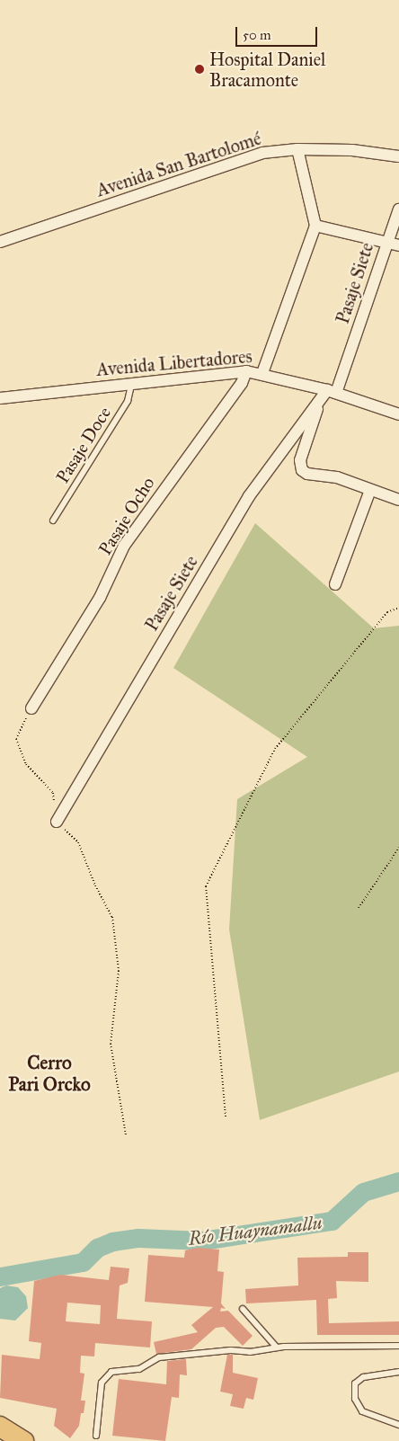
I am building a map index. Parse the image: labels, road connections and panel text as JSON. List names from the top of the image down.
{
  "streets": {
    "street": [
      "Avenida San Bartolomé",
      "Pasaje Siete",
      "Avenida Libertadores",
      "Pasaje Ocho"
    ],
    "lane": ["Pasaje Doce"]
  },
  "crossings": [
    ["Pasaje Siete", "Avenida Libertadores"],
    ["Avenida Libertadores", "Pasaje Doce"],
    ["Avenida Libertadores", "Pasaje Ocho"]
  ],
  "districts": ["Cerro Pari Orcko"],
  "water": ["Río Huaynamallu"],
  "places": ["Hospital Daniel Bracamonte"],
  "scale_bar": "50 m"
}
